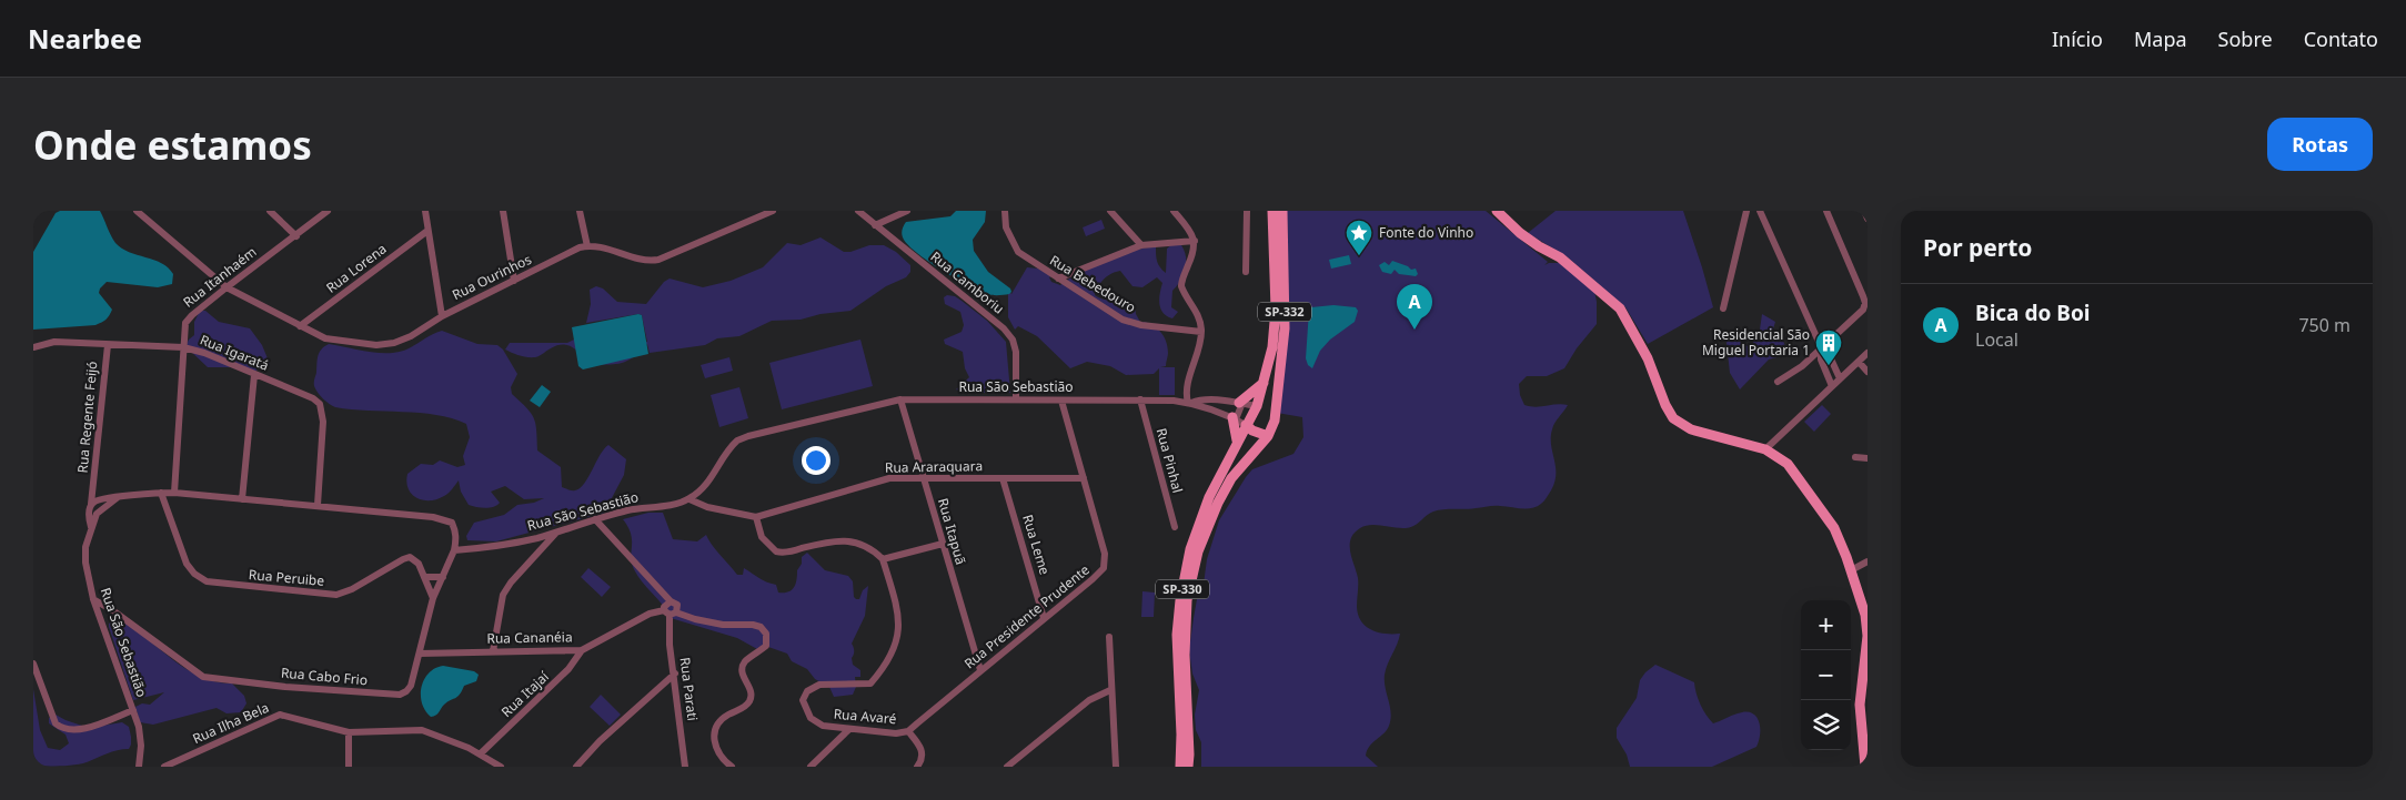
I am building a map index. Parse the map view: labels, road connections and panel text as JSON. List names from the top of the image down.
{
  "streets": {
    "main road": ["SP-332", "SP-330"],
    "street": [
      "Rua Lorena",
      "Rua Itanhaém",
      "Rua Ourinhos",
      "Rua Camboriu",
      "Rua Bebedouro",
      "Rua Igaratá",
      "Rua São Sebastião",
      "Rua Regente Feijó",
      "Rua Pinhal",
      "Rua Araraquara",
      "Rua Itapuã",
      "Rua Leme",
      "Rua Peruibe",
      "Rua Presidente Prudente",
      "Rua Cananéia",
      "Rua Cabo Frio",
      "Rua Parati",
      "Rua Itajaí",
      "Rua Avaré",
      "Rua Ilha Bela"
    ]
  },
  "crossings": [
    ["Rua Lorena", "Rua Ourinhos"],
    ["Rua Itanhaém", "Rua Ourinhos"],
    ["Rua Itanhaém", "Rua Igaratá"],
    ["Rua Camboriu", "Rua São Sebastião"],
    ["Rua Igaratá", "Rua Regente Feijó"],
    ["Rua São Sebastião", "Rua Regente Feijó"],
    ["Rua São Sebastião", "Rua Pinhal"],
    ["Rua São Sebastião", "Rua Itapuã"],
    ["Rua São Sebastião", "SP-330"],
    ["Rua São Sebastião", "Rua Presidente Prudente"],
    ["Rua São Sebastião", "Rua Cabo Frio"],
    ["Rua Araraquara", "Rua Itapuã"],
    ["Rua Araraquara", "Rua Leme"],
    ["Rua Araraquara", "Rua Presidente Prudente"],
    ["Rua Itapuã", "Rua Presidente Prudente"],
    ["Rua Leme", "Rua Presidente Prudente"],
    ["Rua Peruibe", "Rua Cabo Frio"],
    ["Rua Presidente Prudente", "Rua Avaré"],
    ["Rua Cananéia", "Rua Cabo Frio"],
    ["Rua Cananéia", "Rua Parati"],
    ["Rua Cananéia", "Rua Itajaí"],
    ["Rua Itajaí", "Rua Ilha Bela"]
  ],
  "places": {
    "place": ["Fonte do Vinho"],
    "building": ["Residencial São Miguel Portaria 1"]
  },
  "page": {
    "header": "Nearbee",
    "nav": [
      "Início",
      "Mapa",
      "Sobre",
      "Contato"
    ],
    "buttons": "Rotas",
    "title": "Onde estamos",
    "heading": "Por perto",
    "list": [
      {
        "mark": "A",
        "name": "Bica do Boi",
        "note": "Local",
        "value": "750 m"
      }
    ],
    "pins": "A",
    "map_buttons": ["+", "−"]
  }
}
